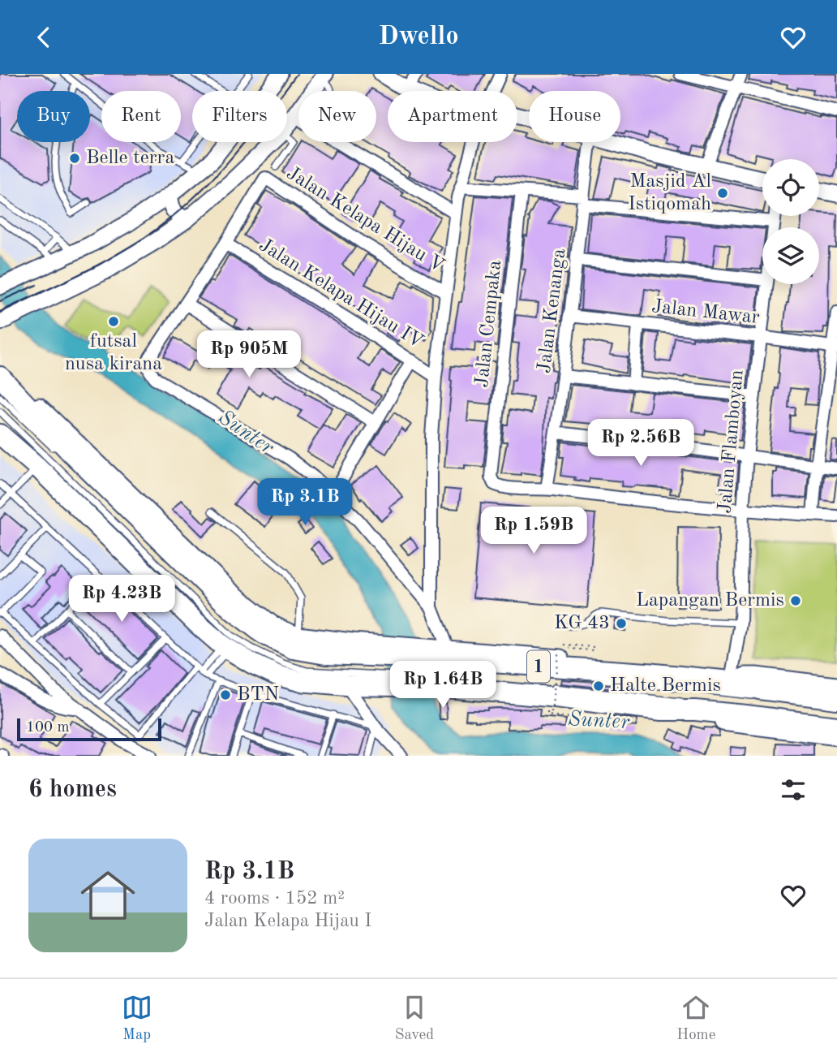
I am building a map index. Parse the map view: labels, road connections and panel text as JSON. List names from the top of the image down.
{
  "streets": {
    "highway": ["1"],
    "street": [
      "Jalan Kelapa Hijau V",
      "Jalan Kelapa Hijau IV",
      "Jalan Kenanga",
      "Jalan Mawar",
      "Jalan Cempaka",
      "Jalan Flamboyan"
    ]
  },
  "crossings": [
    ["Jalan Kelapa Hijau V", "Jalan Kelapa Hijau IV"],
    ["Jalan Kenanga", "Jalan Mawar"],
    ["Jalan Kenanga", "Jalan Cempaka"],
    ["Jalan Mawar", "Jalan Flamboyan"],
    ["Jalan Flamboyan", "1"]
  ],
  "water": ["Sunter"],
  "places": [
    "Belle terra",
    "Masjid Al Istiqomah",
    "futsal nusa kirana",
    "Lapangan Bermis",
    "KG 43",
    "Halte Bermis",
    "BTN"
  ],
  "scale_bar": "100 m",
  "page": {
    "header": "Dwello",
    "chip": [
      "Buy",
      "Rent",
      "Filters",
      "New",
      "Apartment",
      "House"
    ],
    "price": [
      "Rp 905M",
      "Rp 2.56B",
      "Rp 3.1B",
      "Rp 1.59B",
      "Rp 4.23B",
      "Rp 1.64B"
    ],
    "scale": "100 m",
    "heading": "6 homes",
    "list": [
      {
        "name": "Rp 3.1B",
        "note": "4 rooms · 152 m² · Jalan Kelapa Hijau I"
      }
    ],
    "tabs": ["Map", "Saved", "Home"]
  }
}
